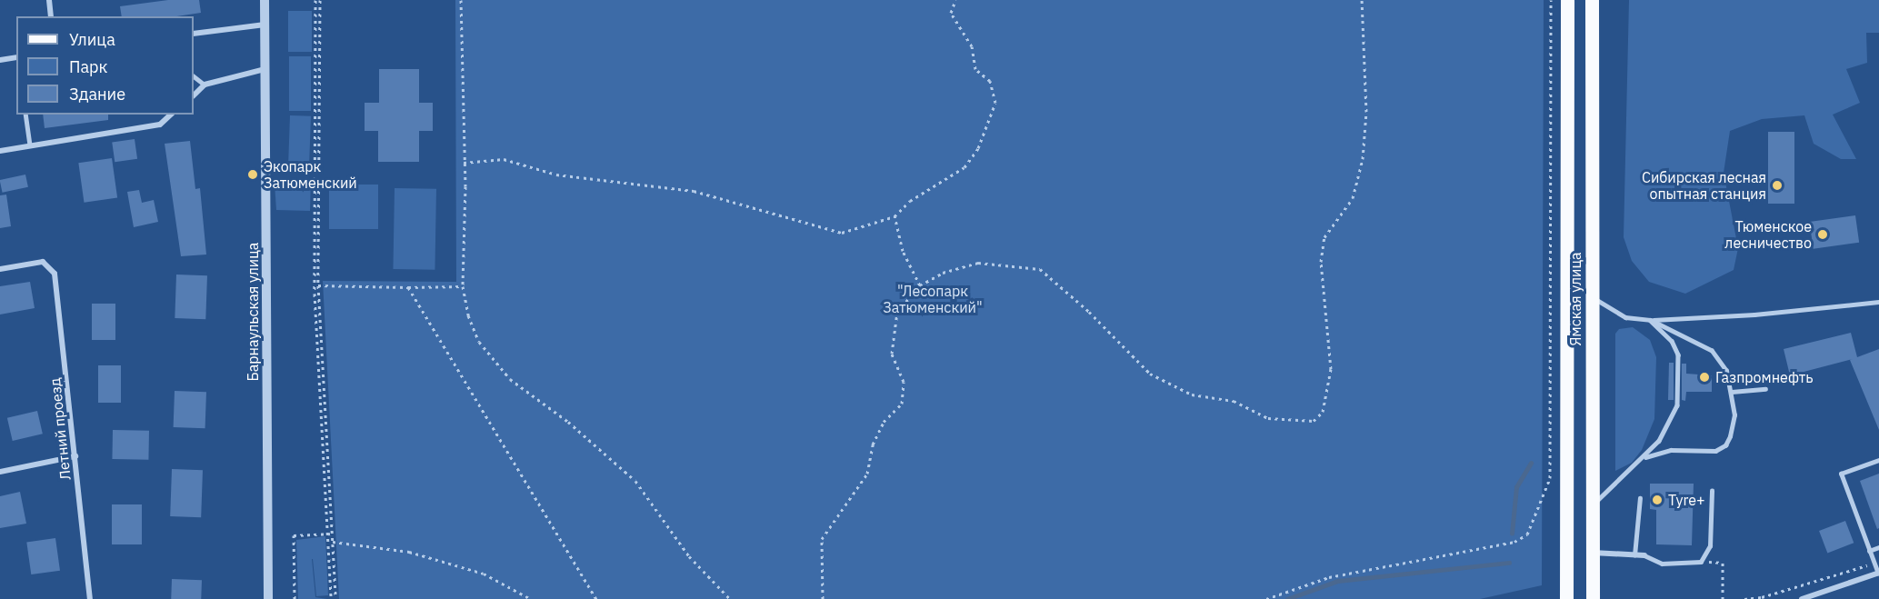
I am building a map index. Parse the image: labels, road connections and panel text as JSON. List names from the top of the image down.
{
  "streets": {
    "main road": ["Ямская улица"],
    "street": ["Барнаульская улица", "Летний проезд"]
  },
  "parks": ["\"Лесопарк Затюменский\""],
  "places": [
    "Экопарк Затюменский",
    "Сибирская лесная опытная станция",
    "Тюменское лесничество",
    "Газпромнефть",
    "Tyre+"
  ],
  "legend": ["Улица", "Парк", "Здание"]
}
